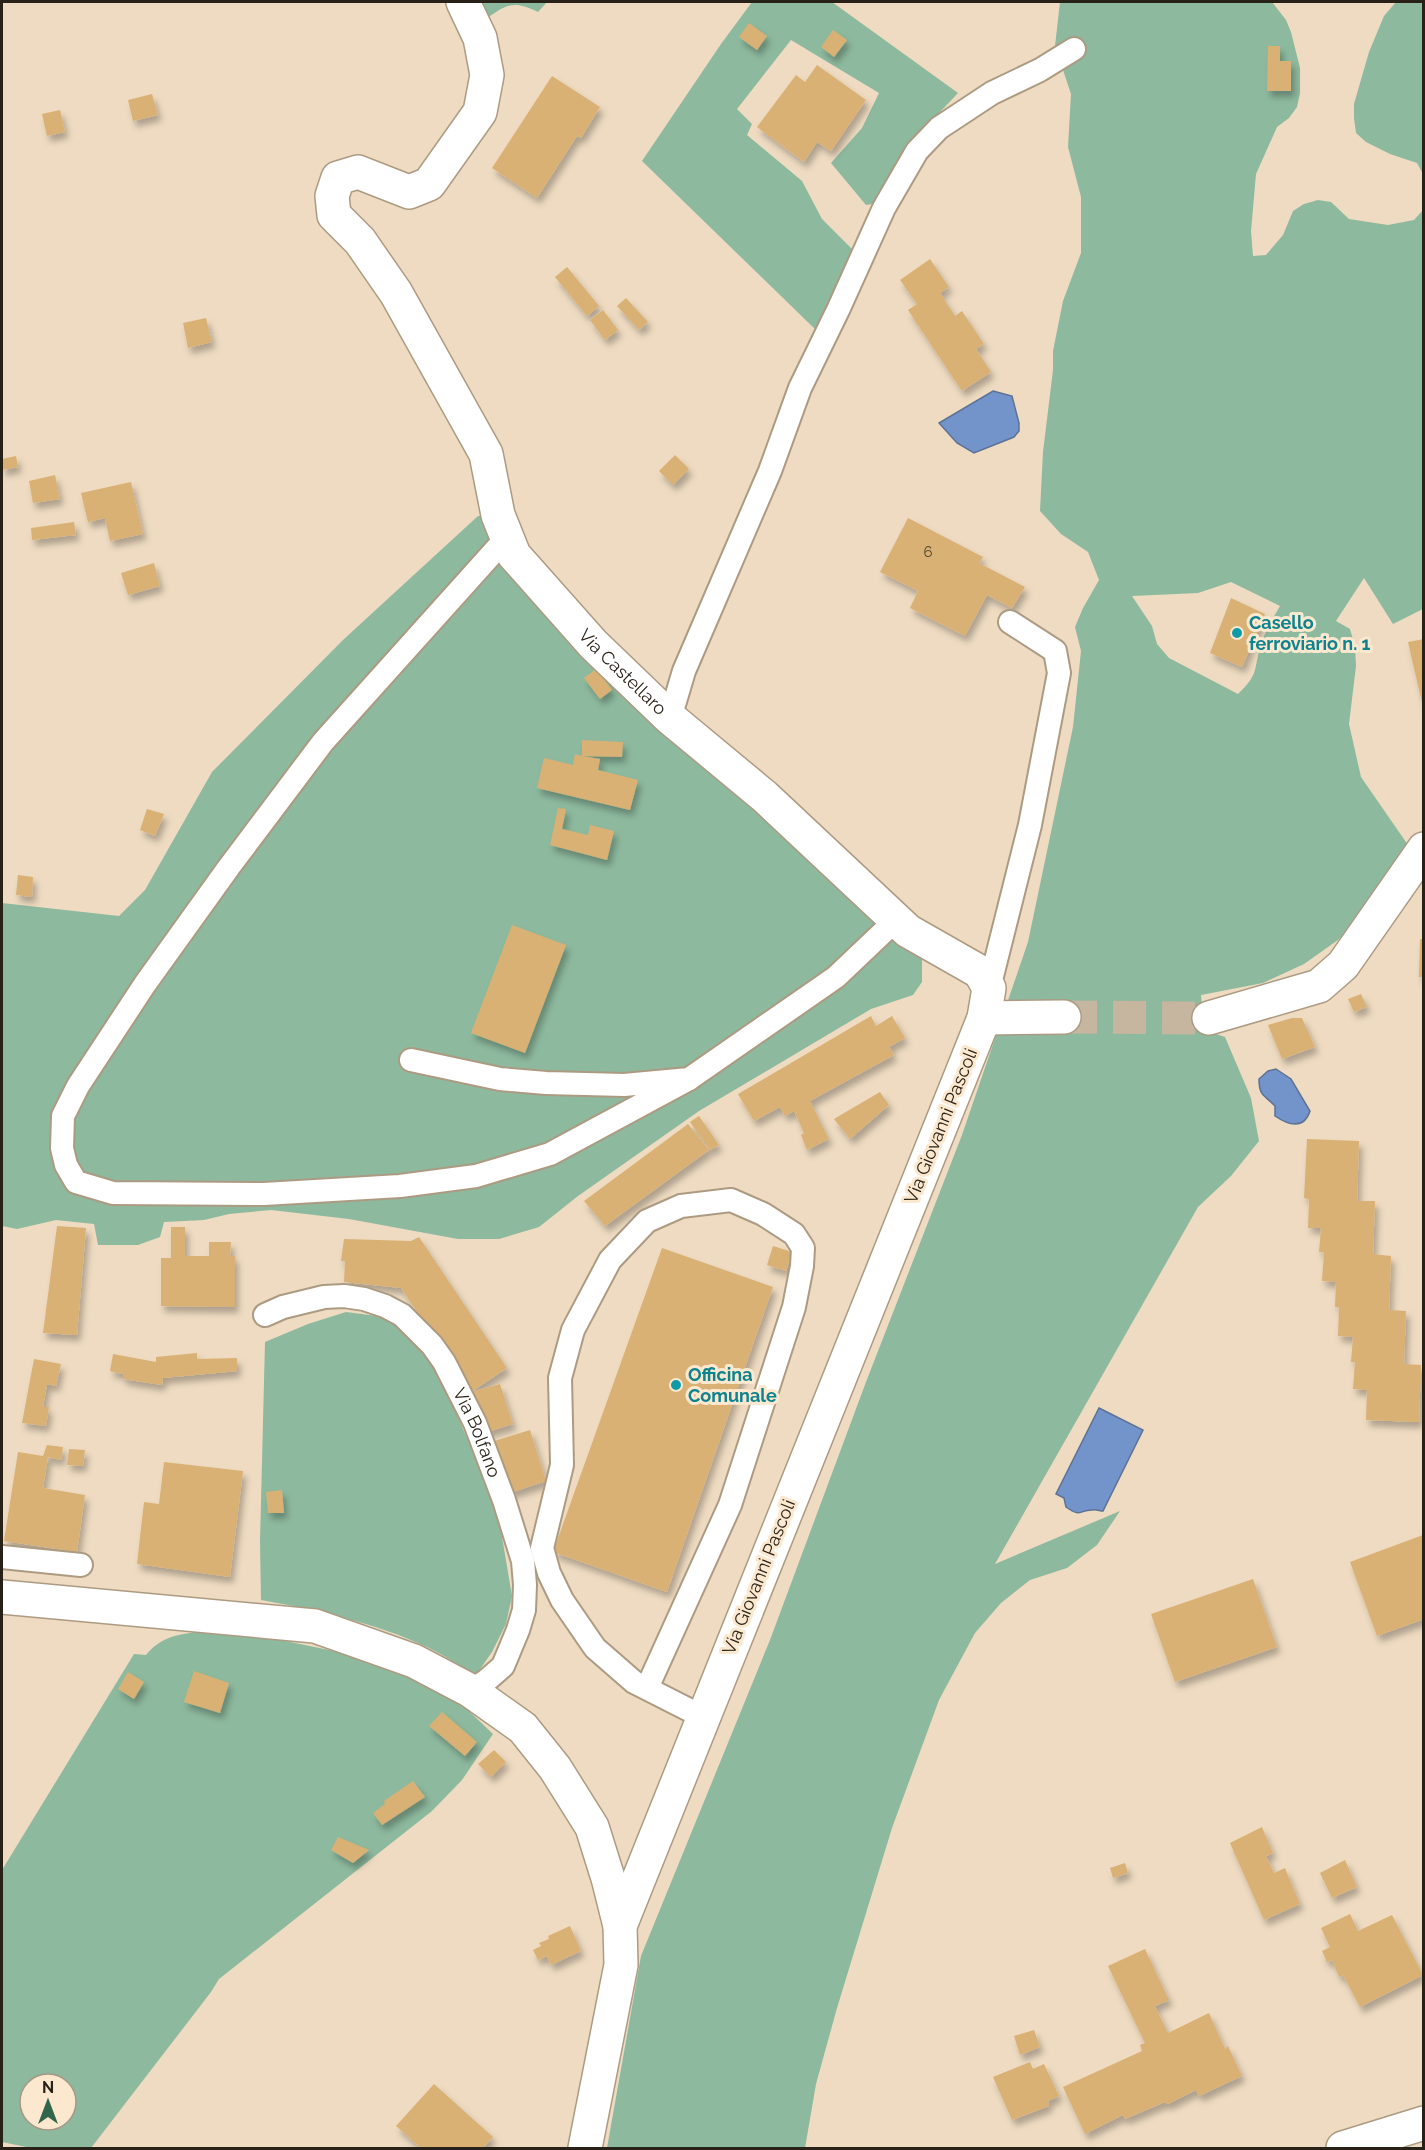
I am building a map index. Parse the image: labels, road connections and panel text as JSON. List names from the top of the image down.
{
  "streets": {
    "street": ["Via Castellaro", "Via Giovanni Pascoli"],
    "lane": ["Via Bolfano"]
  },
  "crossings": [
    ["Via Castellaro", "Via Giovanni Pascoli"]
  ],
  "places": ["Casello ferroviario n. 1", "Officina Comunale"],
  "house_numbers": ["6"],
  "north": "top"
}
